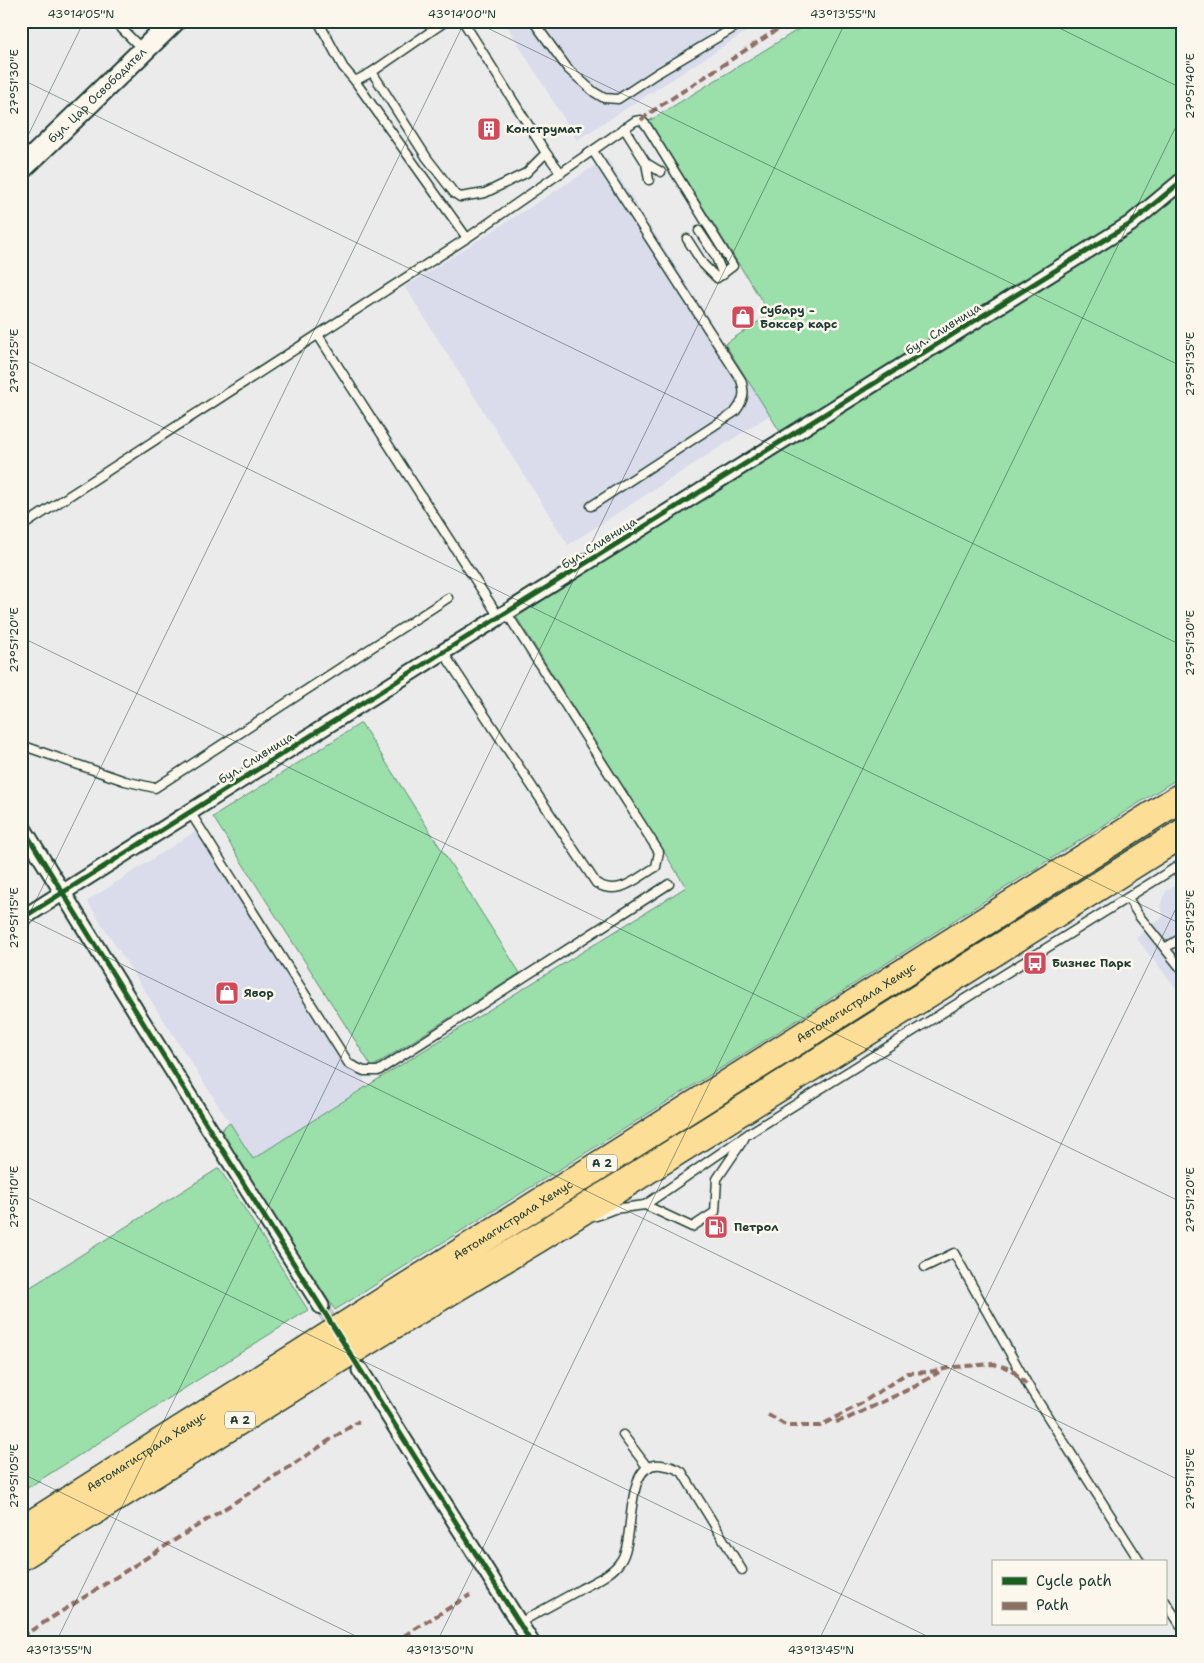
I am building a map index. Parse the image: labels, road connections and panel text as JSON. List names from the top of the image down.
{
  "streets": {
    "highway": ["Автомагистрала Хемус", "A 2"],
    "main road": ["бул. Цар Освободител"],
    "street": ["бул. Сливница"]
  },
  "places": {
    "building": ["Конструмат"],
    "shop": ["Субару - Боксер карс", "Явор"],
    "bus stop": ["Бизнес Парк"],
    "fuel station": ["Петрол"]
  },
  "legend": ["Cycle path", "Path"],
  "coordinates": [
    "43°14'05\"N",
    "43°14'00\"N",
    "43°13'55\"N",
    "27°51'30\"E",
    "27°51'40\"E",
    "27°51'25\"E",
    "27°51'35\"E",
    "27°51'20\"E",
    "27°51'15\"E",
    "27°51'10\"E",
    "27°51'05\"E",
    "43°13'50\"N",
    "43°13'45\"N"
  ]
}
